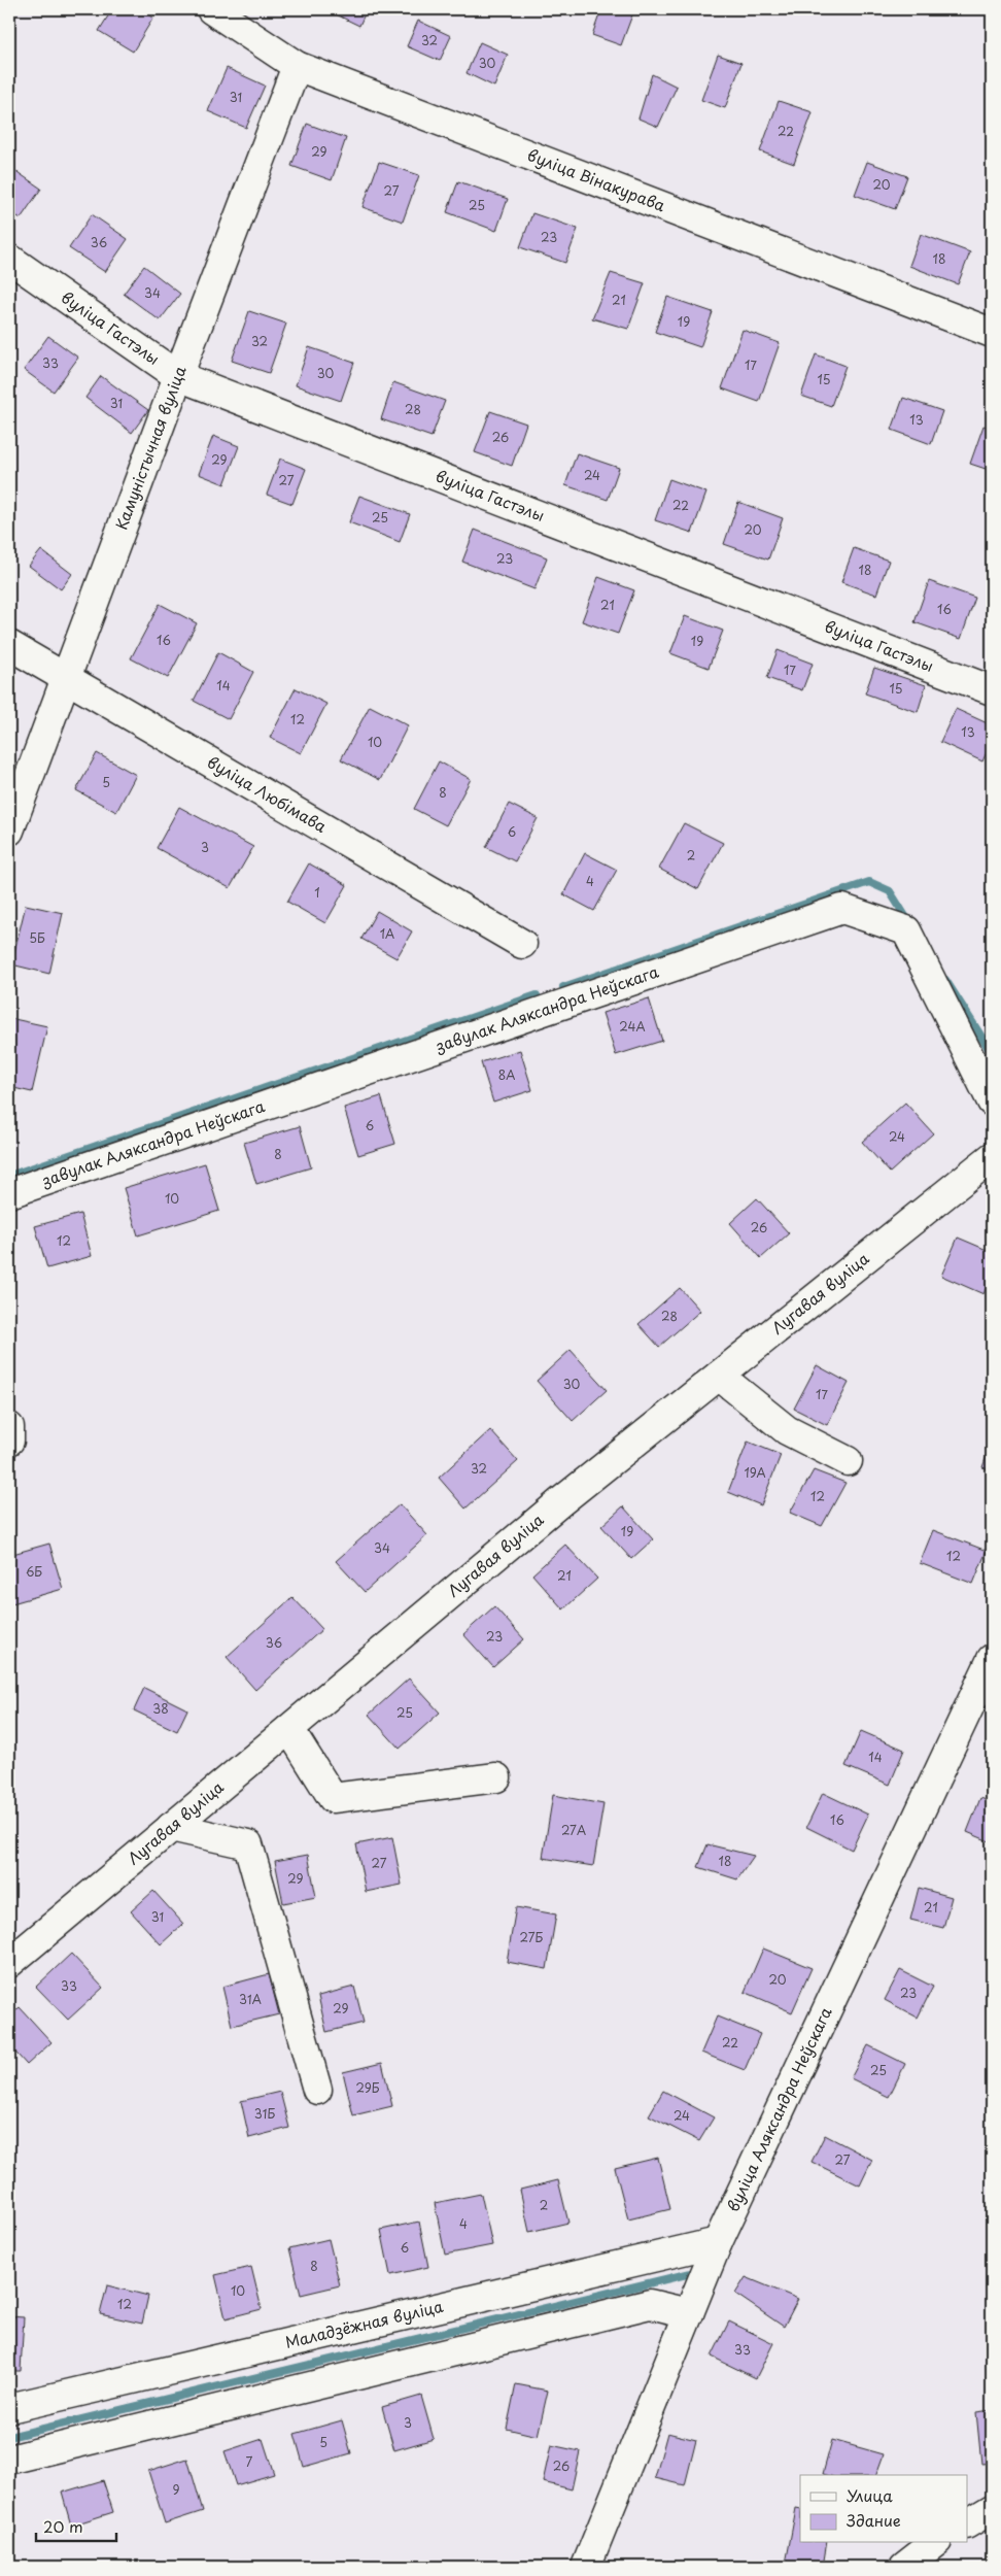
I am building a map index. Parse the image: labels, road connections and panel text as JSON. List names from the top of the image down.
{
  "streets": {
    "street": [
      "вуліца Вінакурава",
      "вуліца Гастэлы",
      "Камуністычная вуліца",
      "вуліца Любімава",
      "завулак Аляксандра Неўскага",
      "Лугавая вуліца",
      "вуліца Аляксандра Неўскага",
      "Маладзёжная вуліца"
    ]
  },
  "crossings": [
    ["вуліца Вінакурава", "Камуністычная вуліца"],
    ["вуліца Гастэлы", "Камуністычная вуліца"],
    ["Камуністычная вуліца", "вуліца Любімава"],
    ["вуліца Аляксандра Неўскага", "Маладзёжная вуліца"]
  ],
  "house_numbers": [
    "32",
    "30",
    "31",
    "22",
    "29",
    "20",
    "27",
    "25",
    "23",
    "36",
    "18",
    "34",
    "21",
    "19",
    "32",
    "33",
    "17",
    "30",
    "15",
    "31",
    "28",
    "13",
    "26",
    "29",
    "24",
    "27",
    "22",
    "25",
    "20",
    "23",
    "18",
    "21",
    "16",
    "16",
    "19",
    "17",
    "14",
    "15",
    "12",
    "13",
    "10",
    "5",
    "8",
    "6",
    "3",
    "2",
    "4",
    "1",
    "1А",
    "5Б",
    "24А",
    "8А",
    "6",
    "24",
    "8",
    "10",
    "26",
    "12",
    "28",
    "30",
    "17",
    "32",
    "19А",
    "12",
    "19",
    "34",
    "12",
    "6Б",
    "21",
    "23",
    "36",
    "38",
    "25",
    "14",
    "16",
    "27А",
    "18",
    "27",
    "29",
    "21",
    "31",
    "27Б",
    "20",
    "33",
    "23",
    "31А",
    "29",
    "22",
    "25",
    "29Б",
    "31Б",
    "24",
    "27",
    "2",
    "4",
    "6",
    "8",
    "10",
    "12",
    "33",
    "3",
    "5",
    "7",
    "26",
    "9"
  ],
  "legend": ["Улица", "Здание"],
  "scale_bar": "20 m"
}
